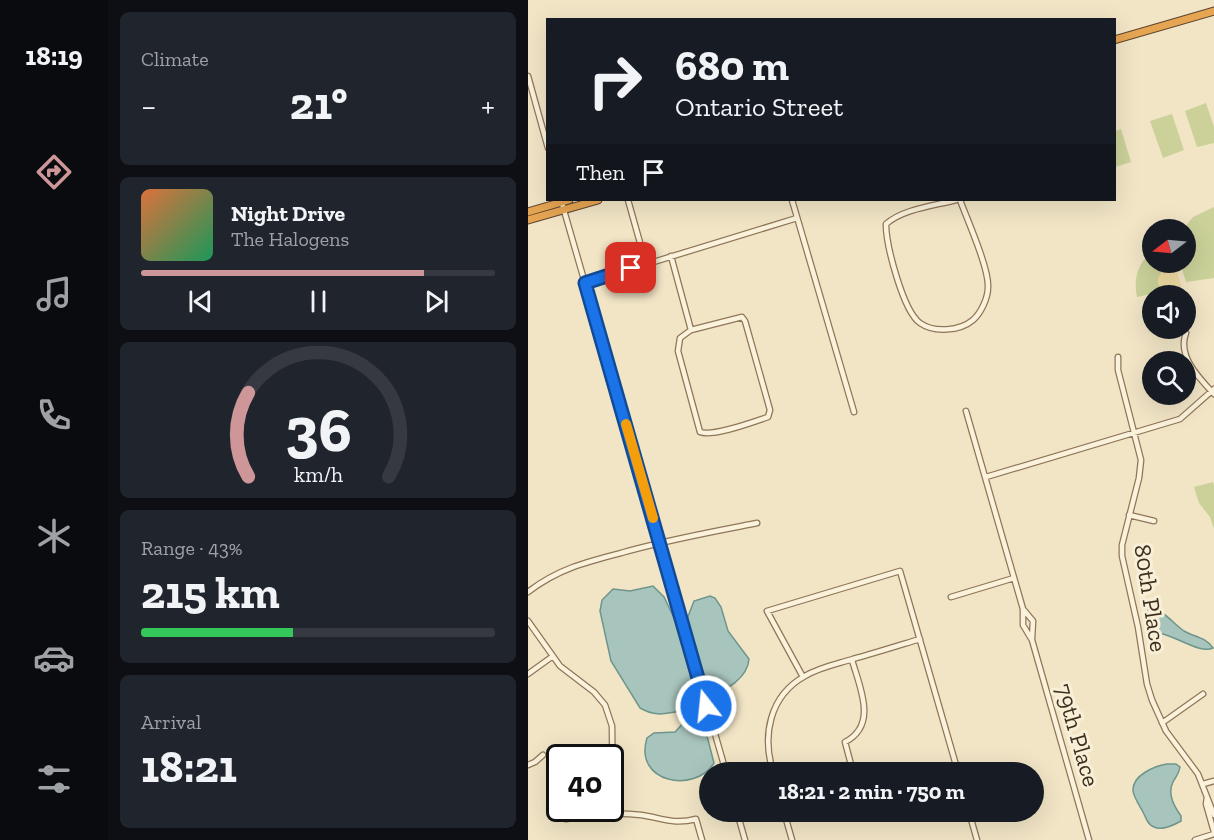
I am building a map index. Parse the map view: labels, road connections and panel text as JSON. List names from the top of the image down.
{
  "streets": {
    "street": ["80th Place", "79th Place"]
  },
  "north": "left",
  "page": {
    "tabs": "18:19",
    "tile": [
      "Climate",
      ["Range · 43%", "215 km"],
      ["Arrival", "18:21"]
    ],
    "turn": ["680 m", "Ontario Street"],
    "heat": ["−", "21°", "+"],
    "then": "Then",
    "song": ["Night Drive", "The Halogens"],
    "limit": "40",
    "trip": "18:21 · 2 min · 750 m",
    "gauge": ["36", "km/h"]
  }
}
